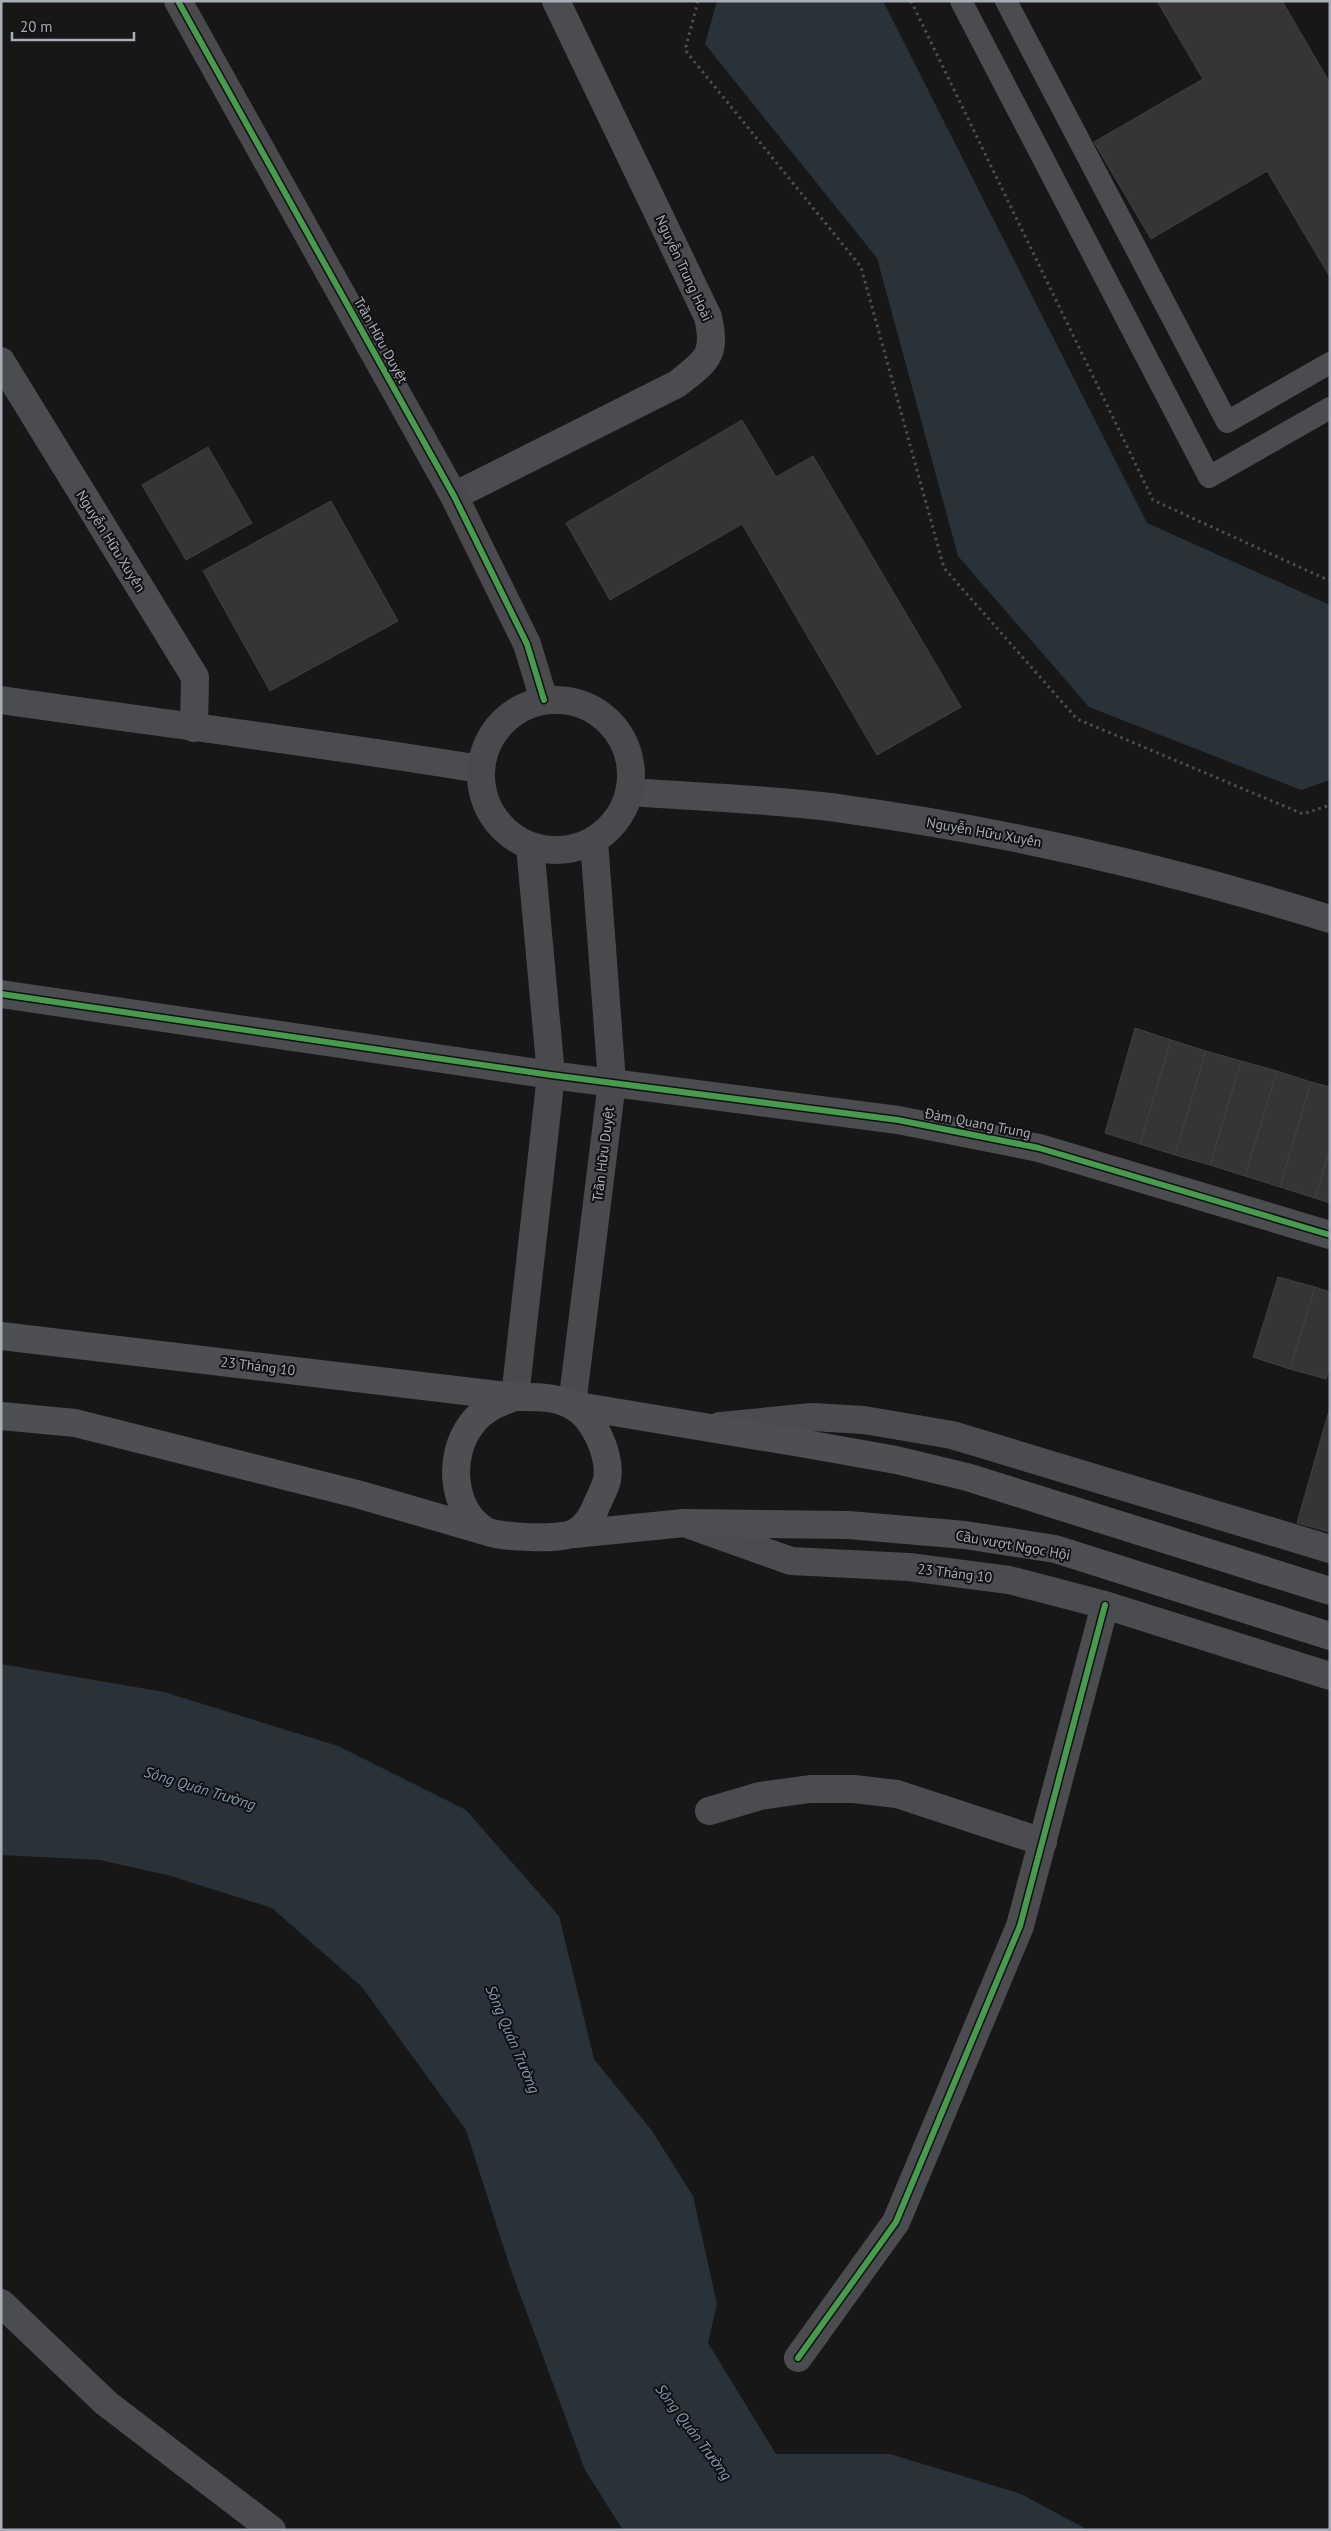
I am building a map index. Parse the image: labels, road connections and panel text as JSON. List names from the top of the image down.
{
  "streets": {
    "main road": ["23 Tháng 10", "Cầu vượt Ngọc Hội"],
    "street": [
      "Nguyễn Trung Hoài",
      "Trần Hữu Duyệt",
      "Nguyễn Hữu Xuyến",
      "Đàm Quang Trung"
    ]
  },
  "crossings": [
    ["Nguyễn Trung Hoài", "Trần Hữu Duyệt"],
    ["Trần Hữu Duyệt", "Nguyễn Hữu Xuyến"],
    ["Trần Hữu Duyệt", "Đàm Quang Trung"],
    ["Trần Hữu Duyệt", "23 Tháng 10"],
    ["23 Tháng 10", "Cầu vượt Ngọc Hội"]
  ],
  "water": ["Sông Quán Trường"],
  "scale_bar": "20 m"
}
